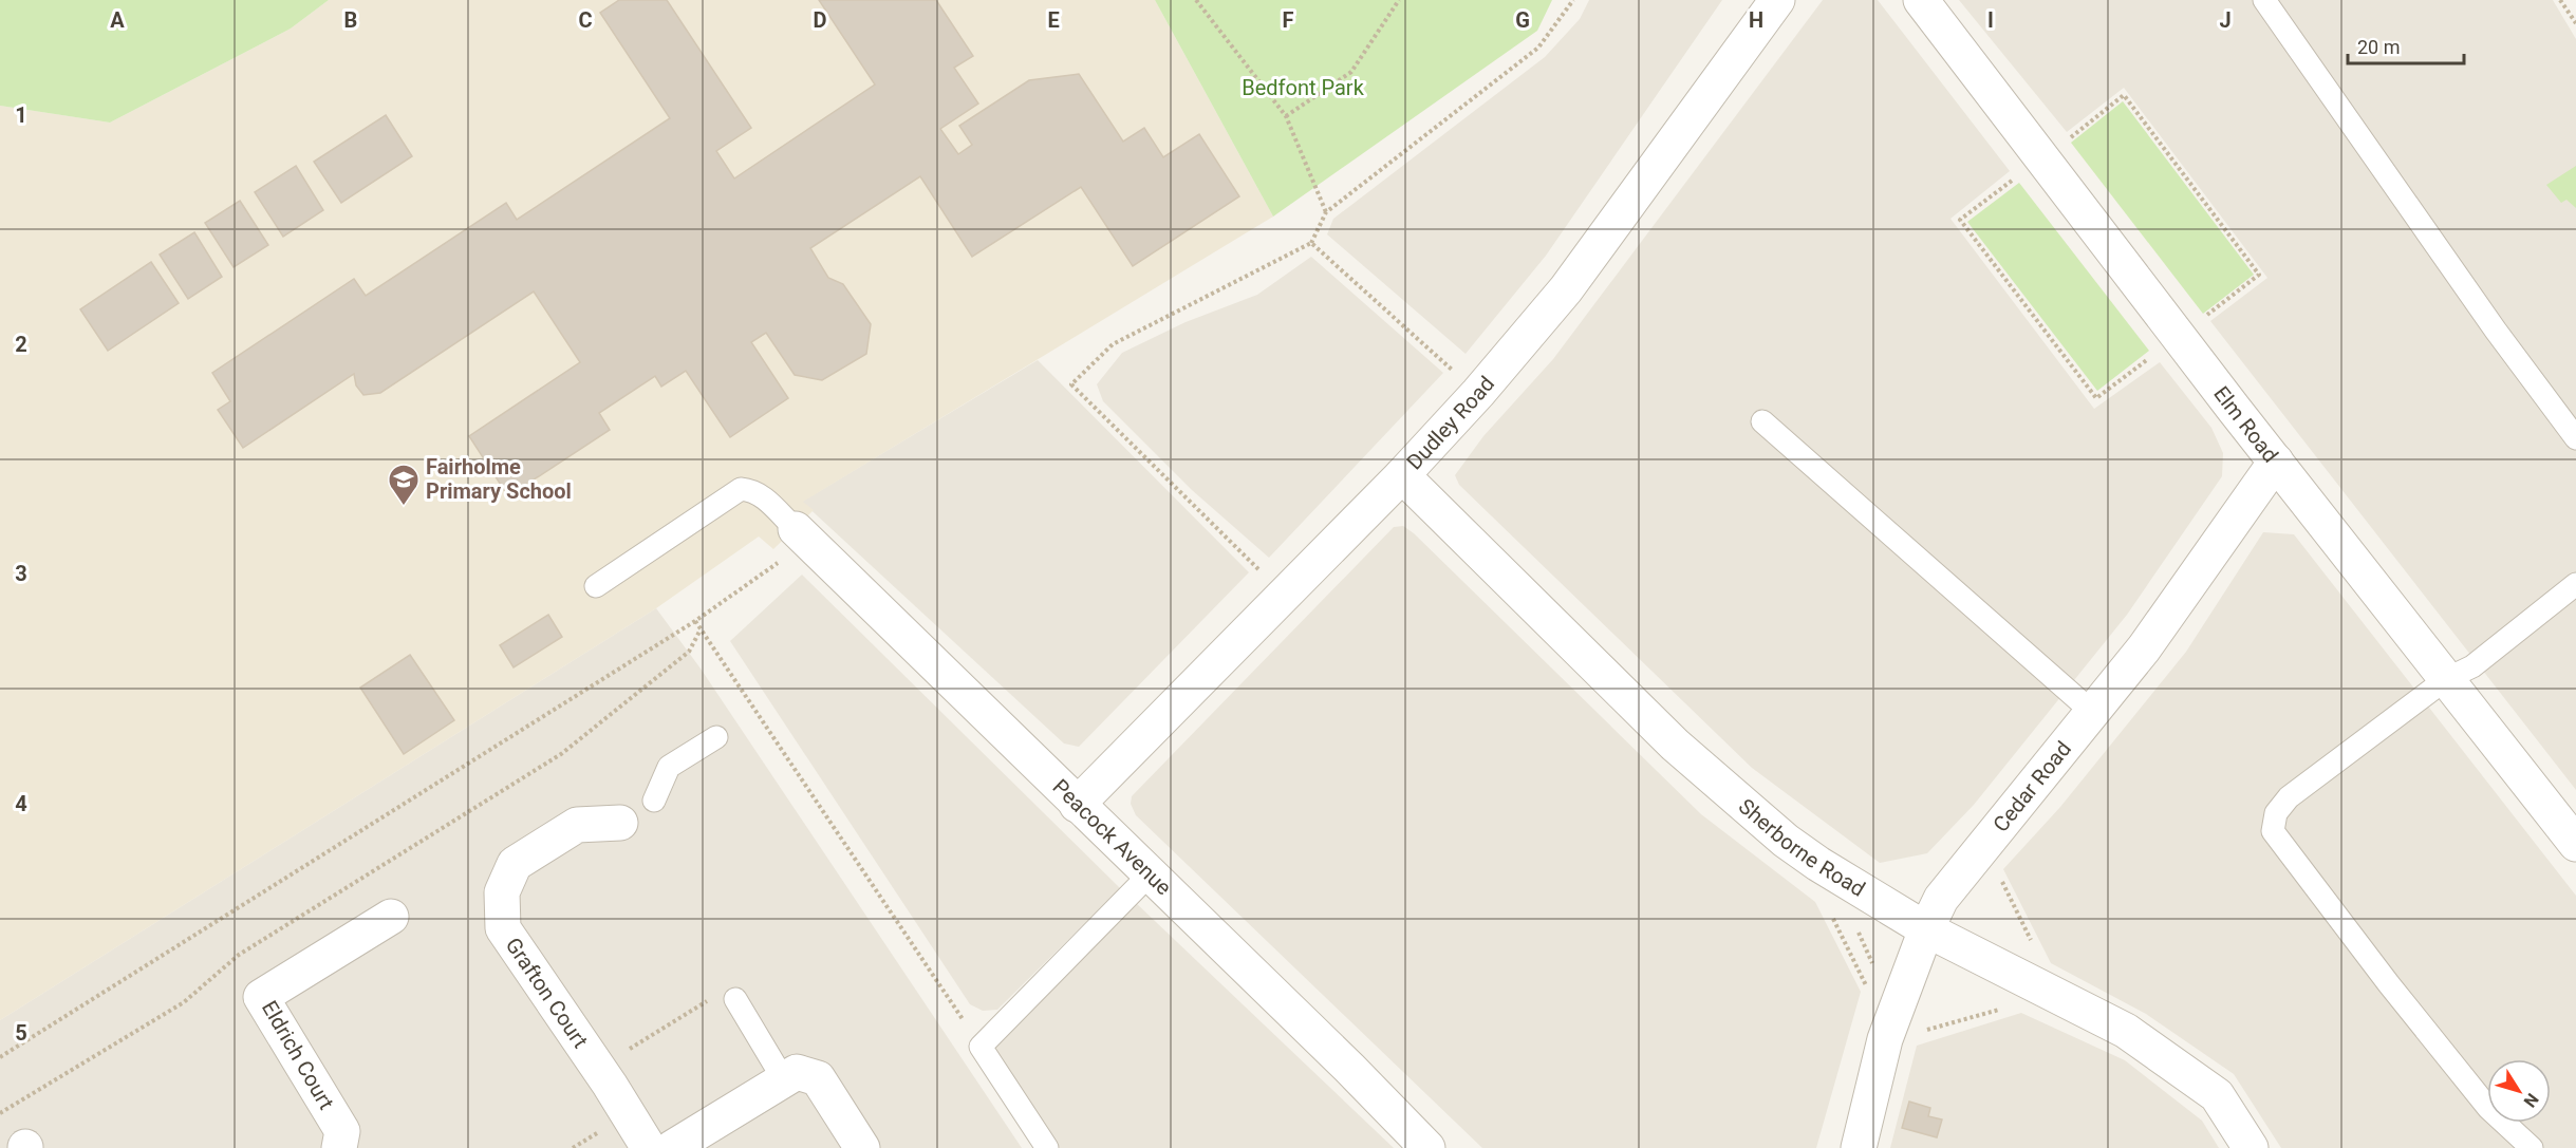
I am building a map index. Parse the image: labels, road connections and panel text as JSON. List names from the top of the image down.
{
  "streets": {
    "street": [
      "Dudley Road",
      "Elm Road",
      "Cedar Road",
      "Peacock Avenue",
      "Sherborne Road",
      "Grafton Court",
      "Eldrich Court"
    ]
  },
  "crossings": [
    ["Dudley Road", "Peacock Avenue"],
    ["Dudley Road", "Sherborne Road"],
    ["Elm Road", "Cedar Road"],
    ["Cedar Road", "Sherborne Road"]
  ],
  "parks": ["Bedfont Park"],
  "places": {
    "school or university": ["Fairholme Primary School"]
  },
  "scale_bar": "20 m",
  "north": "bottom right",
  "grid": {
    "columns": [
      "A",
      "B",
      "C",
      "D",
      "E",
      "F",
      "G",
      "H",
      "I",
      "J"
    ],
    "rows": [
      "1",
      "2",
      "3",
      "4",
      "5"
    ]
  }
}
